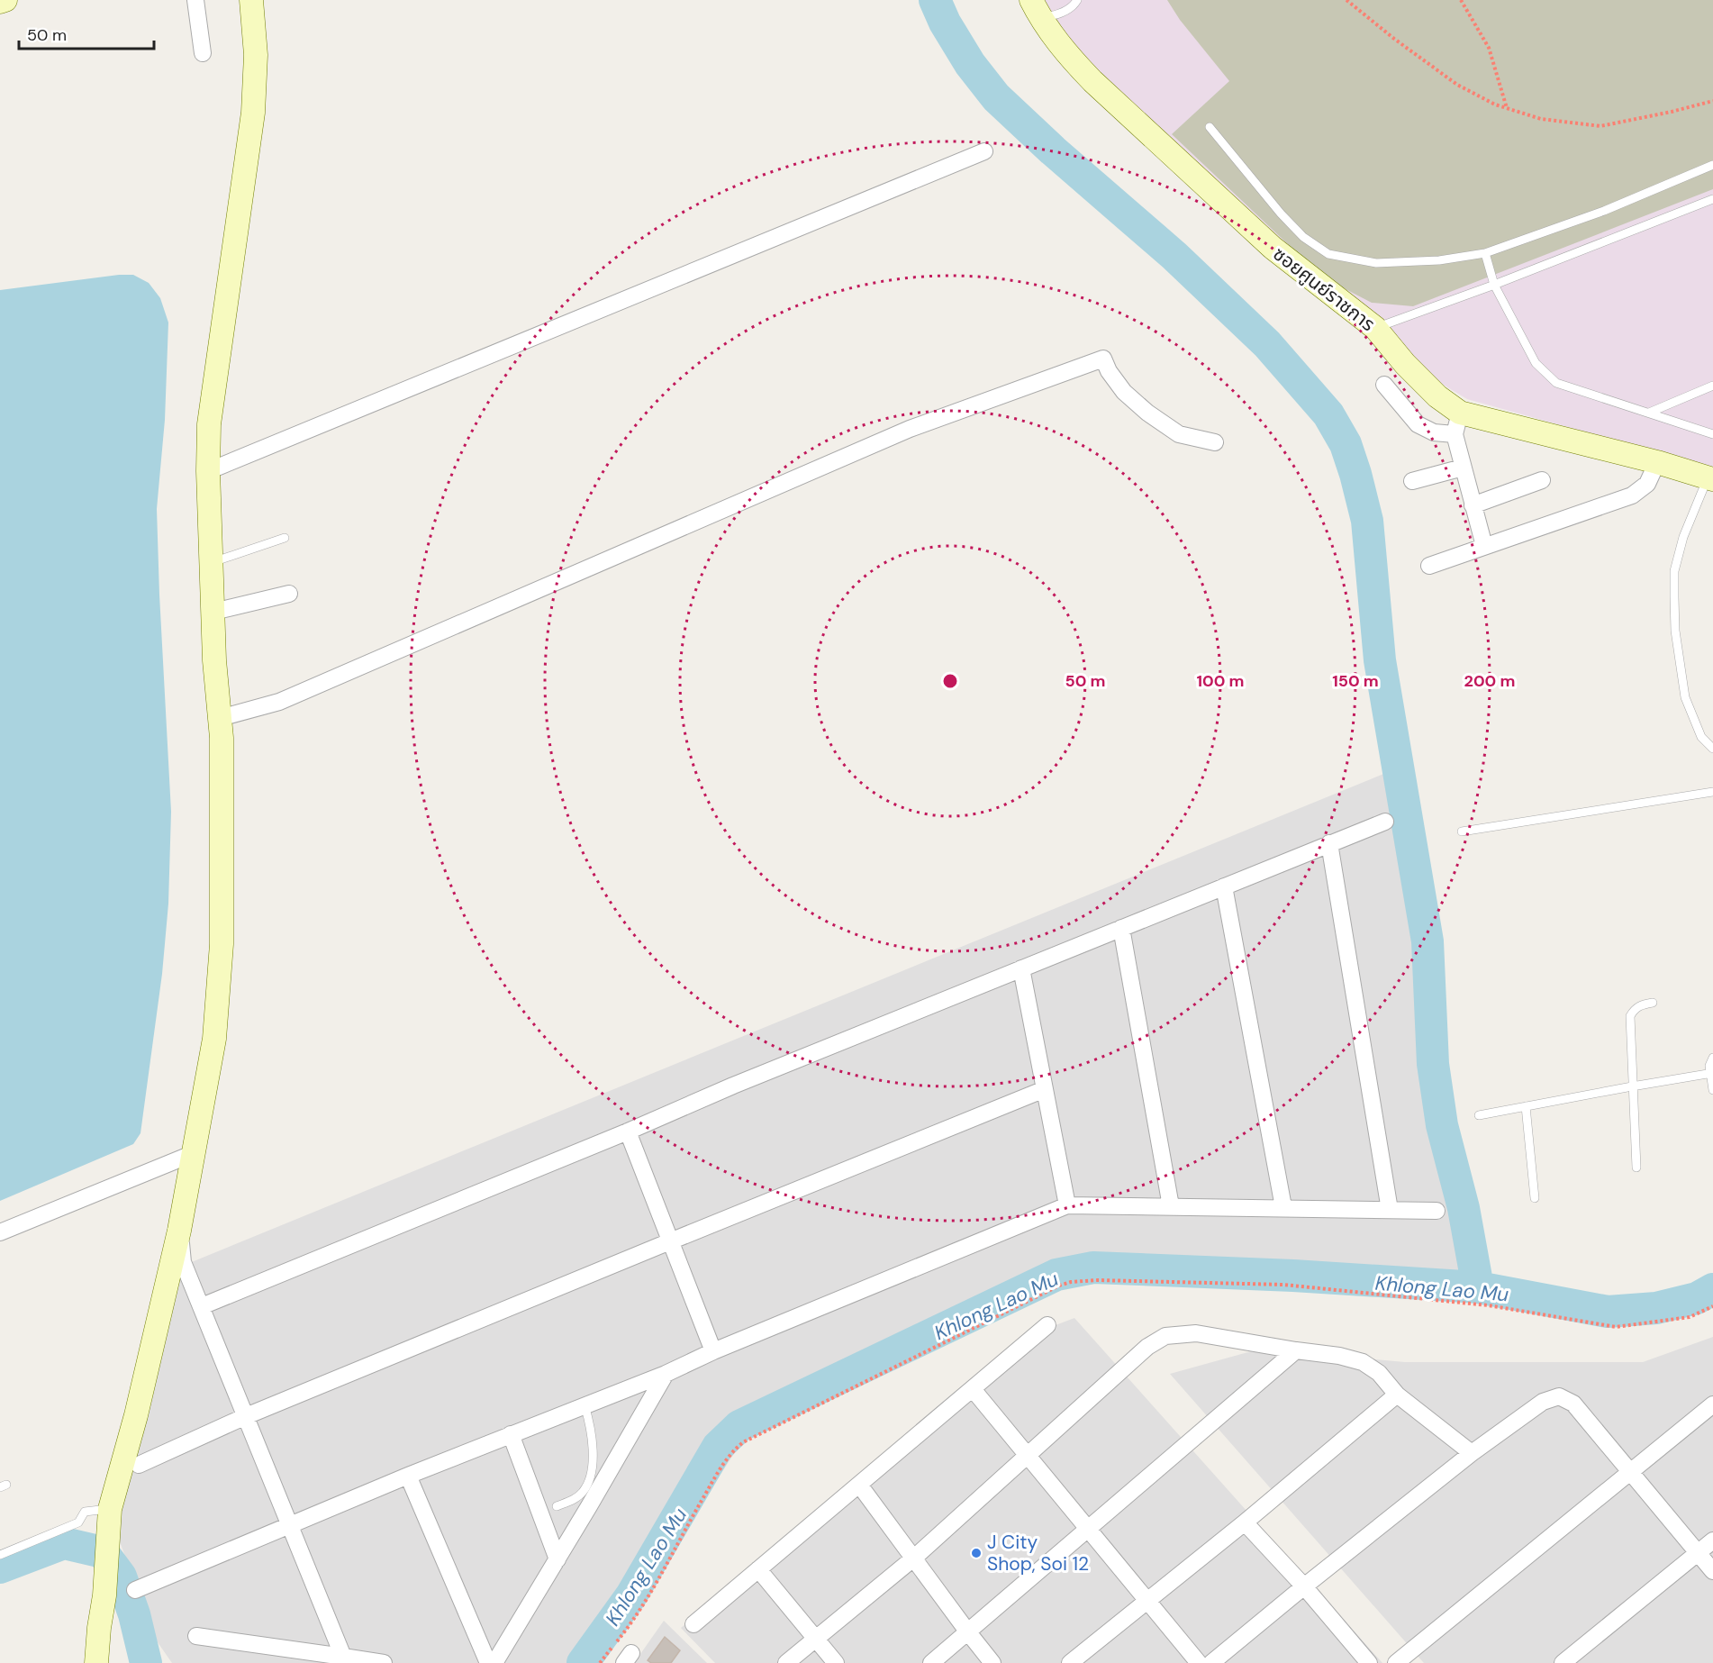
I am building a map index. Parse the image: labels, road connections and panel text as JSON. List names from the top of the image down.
{
  "streets": {
    "street": ["ซอยศูนย์ราชการ"]
  },
  "water": ["Khlong Lao Mu"],
  "places": ["J City Shop, Soi 12"],
  "scale_bar": "50 m",
  "rings": [
    "50 m",
    "100 m",
    "150 m",
    "200 m"
  ]
}
